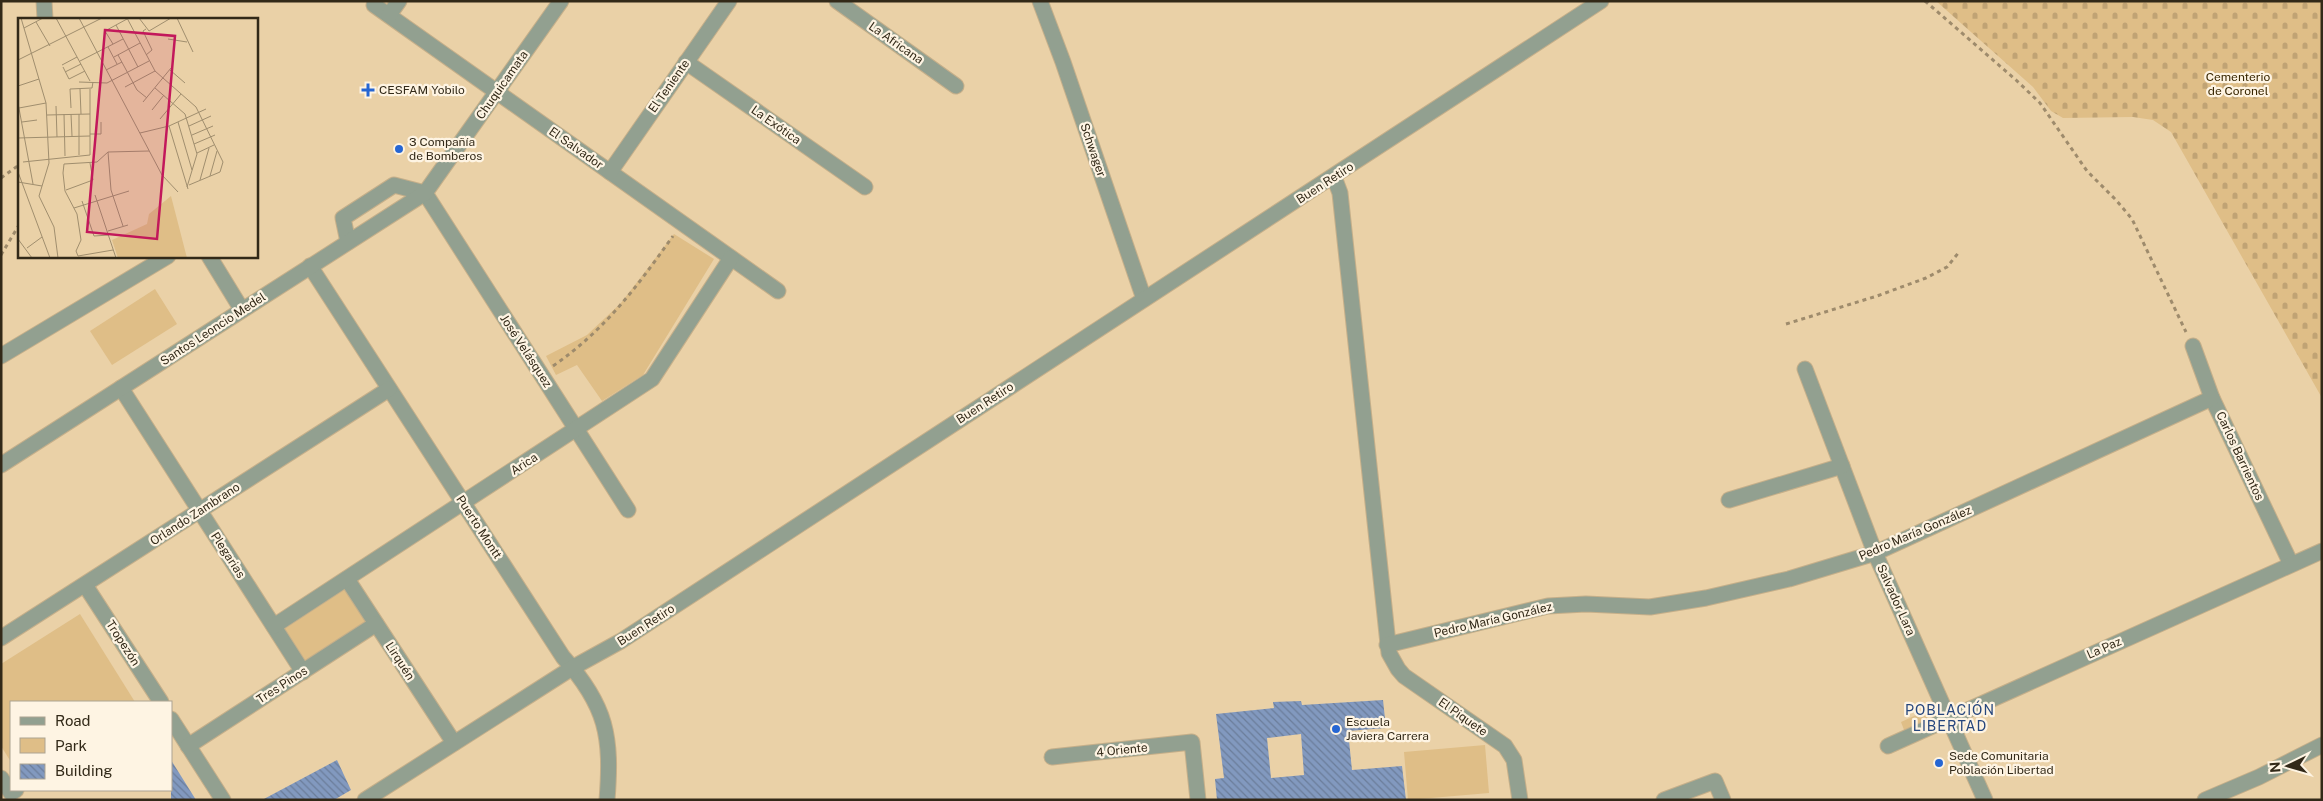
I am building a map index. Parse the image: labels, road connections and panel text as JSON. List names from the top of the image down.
{
  "streets": {
    "street": [
      "La Africana",
      "Chuquicamata",
      "El Teniente",
      "La Exótica",
      "El Salvador",
      "Schwager",
      "Buen Retiro",
      "Santos Leoncio Medel",
      "José Velásquez",
      "Carlos Barrientos",
      "Arica",
      "Orlando Zambrano",
      "Puerto Montt",
      "Pedro María González",
      "Plegarias",
      "Salvador Lara",
      "Tropezón",
      "La Paz",
      "Lirquén",
      "Tres Pinos",
      "El Piquete",
      "4 Oriente"
    ]
  },
  "crossings": [
    ["Chuquicamata", "El Salvador"],
    ["Chuquicamata", "Santos Leoncio Medel"],
    ["Chuquicamata", "José Velásquez"],
    ["El Teniente", "La Exótica"],
    ["El Teniente", "El Salvador"],
    ["El Salvador", "Arica"],
    ["Schwager", "Buen Retiro"],
    ["Buen Retiro", "Puerto Montt"],
    ["Buen Retiro", "Lirquén"],
    ["Santos Leoncio Medel", "José Velásquez"],
    ["Santos Leoncio Medel", "Puerto Montt"],
    ["Santos Leoncio Medel", "Plegarias"],
    ["José Velásquez", "Arica"],
    ["Carlos Barrientos", "Pedro María González"],
    ["Carlos Barrientos", "La Paz"],
    ["Arica", "Puerto Montt"],
    ["Arica", "Plegarias"],
    ["Arica", "Lirquén"],
    ["Orlando Zambrano", "Puerto Montt"],
    ["Orlando Zambrano", "Plegarias"],
    ["Orlando Zambrano", "Tropezón"],
    ["Pedro María González", "Salvador Lara"],
    ["Pedro María González", "El Piquete"],
    ["Plegarias", "Tres Pinos"],
    ["Salvador Lara", "La Paz"],
    ["Lirquén", "Tres Pinos"]
  ],
  "districts": ["POBLACIÓN LIBERTAD"],
  "parks": ["Cementerio de Coronel"],
  "places": {
    "health": ["CESFAM Yobilo"],
    "other": ["3 Compañía de Bomberos", "Escuela Javiera Carrera", "Sede Comunitaria Población Libertad"]
  },
  "legend": ["Road", "Park", "Building"],
  "north": "left"
}
